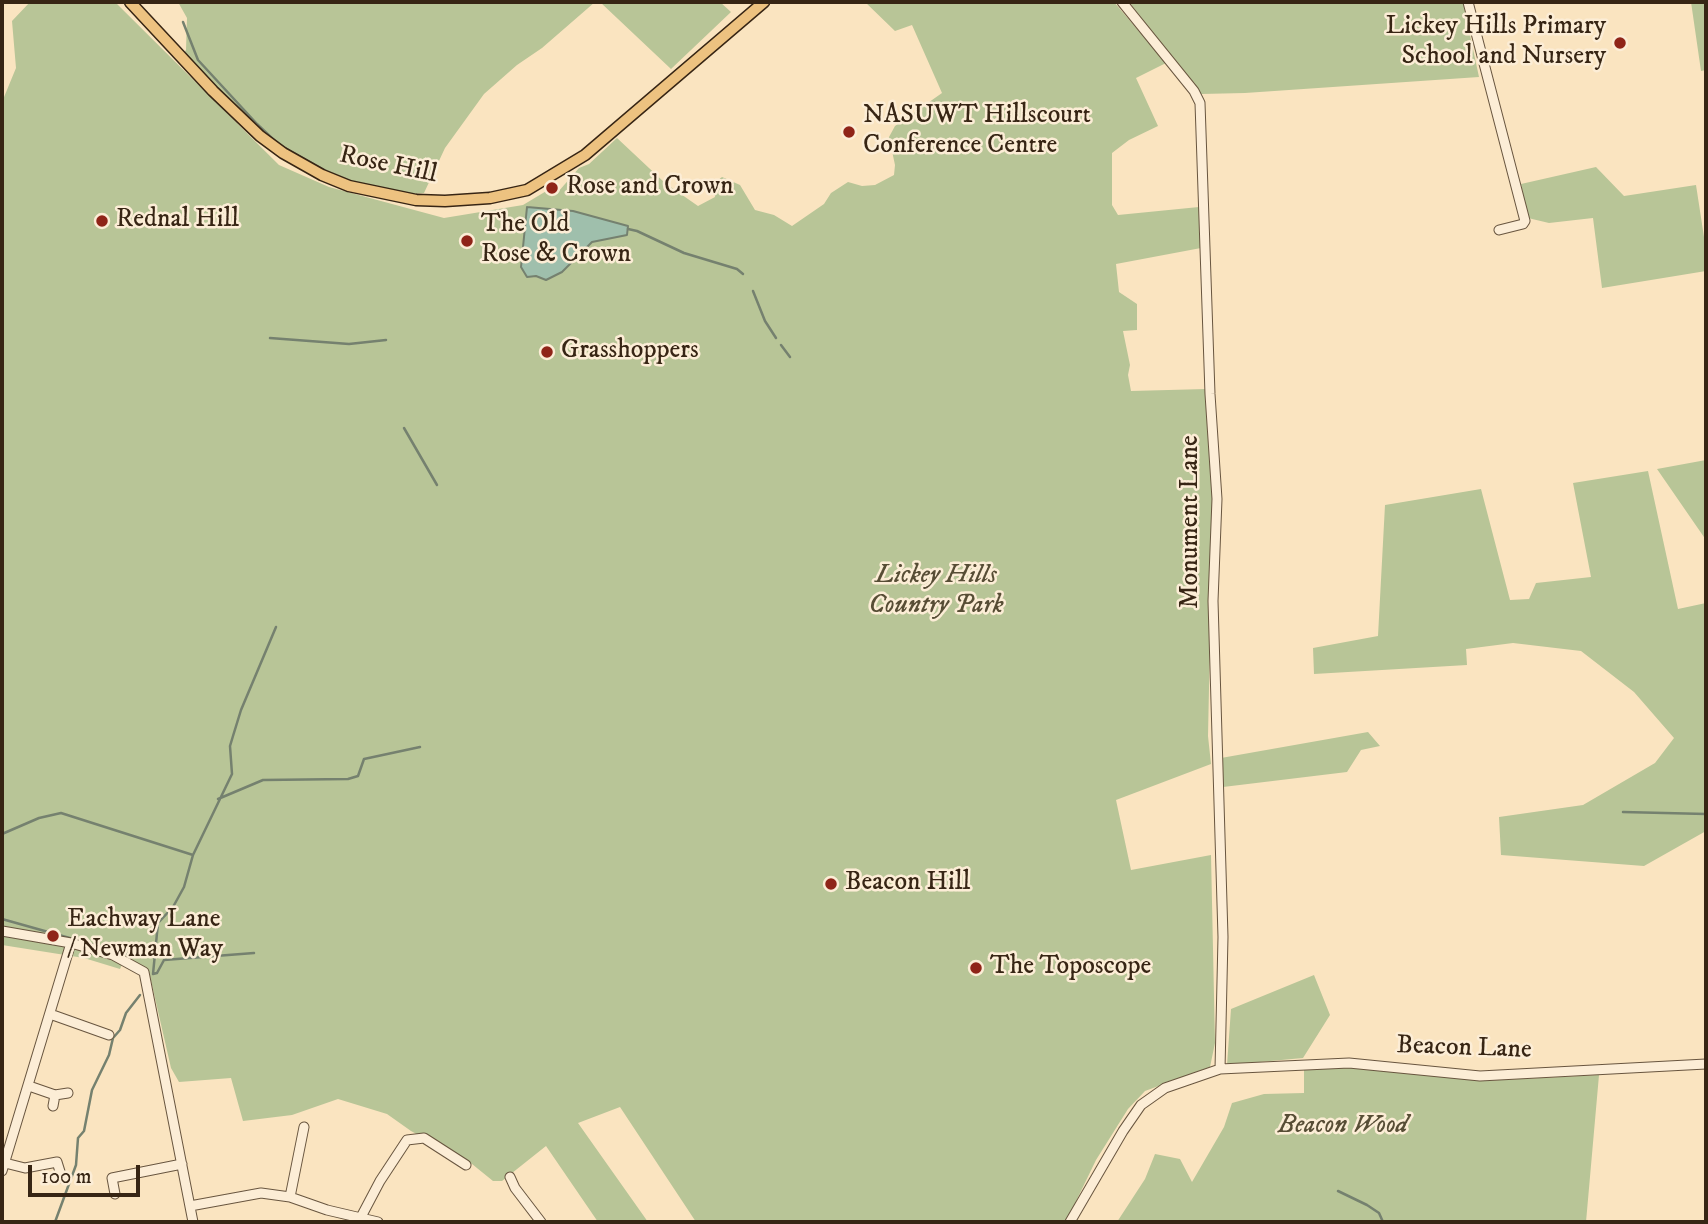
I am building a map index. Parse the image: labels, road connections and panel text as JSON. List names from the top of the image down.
{
  "streets": {
    "main road": ["Rose Hill"],
    "street": ["Monument Lane", "Beacon Lane"]
  },
  "crossings": [
    ["Monument Lane", "Beacon Lane"]
  ],
  "parks": ["Lickey Hills Country Park", "Beacon Wood"],
  "places": [
    "Lickey Hills Primary School and Nursery",
    "NASUWT Hillscourt Conference Centre",
    "Rose and Crown",
    "Rednal Hill",
    "The Old Rose & Crown",
    "Grasshoppers",
    "Beacon Hill",
    "Eachway Lane / Newman Way",
    "The Toposcope"
  ],
  "scale_bar": "100 m"
}
